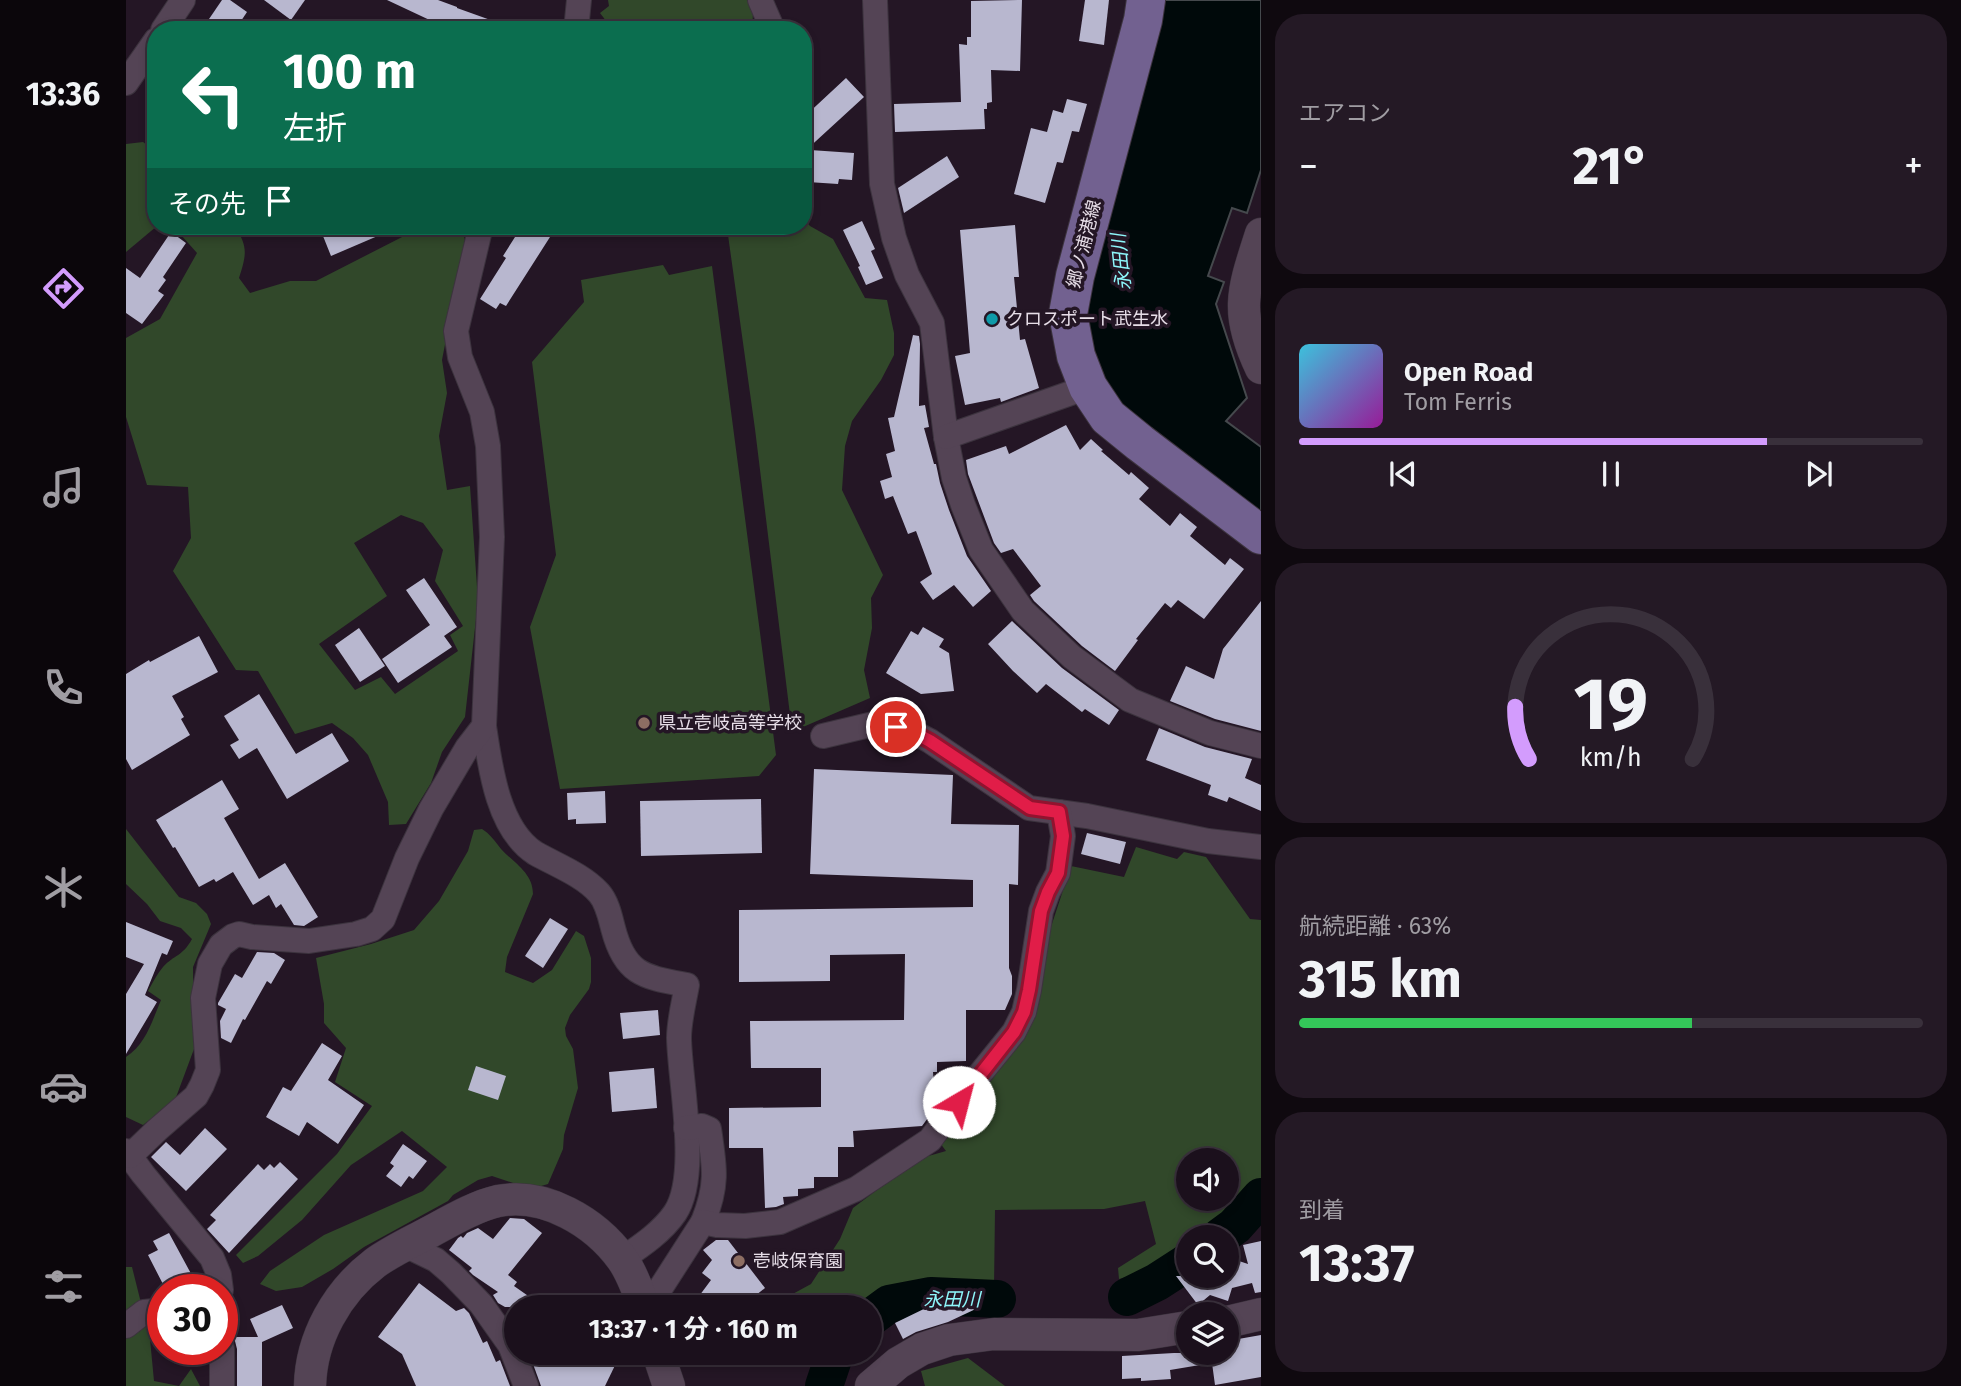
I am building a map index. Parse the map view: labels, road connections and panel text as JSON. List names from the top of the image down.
{
  "streets": {
    "main road": ["郷ノ浦港線"]
  },
  "water": ["永田川"],
  "places": ["クロスポート武生水", "県立壱岐高等学校", "壱岐保育園"],
  "page": {
    "tabs": "13:36",
    "tile": [
      "エアコン",
      ["航続距離 · 63%", "315 km"],
      ["到着", "13:37"]
    ],
    "turn": ["100 m", "左折"],
    "heat": ["−", "21°", "+"],
    "then": "その先",
    "song": ["Open Road", "Tom Ferris"],
    "limit": "30",
    "trip": "13:37 · 1 分 · 160 m",
    "gauge": ["19", "km/h"]
  }
}
